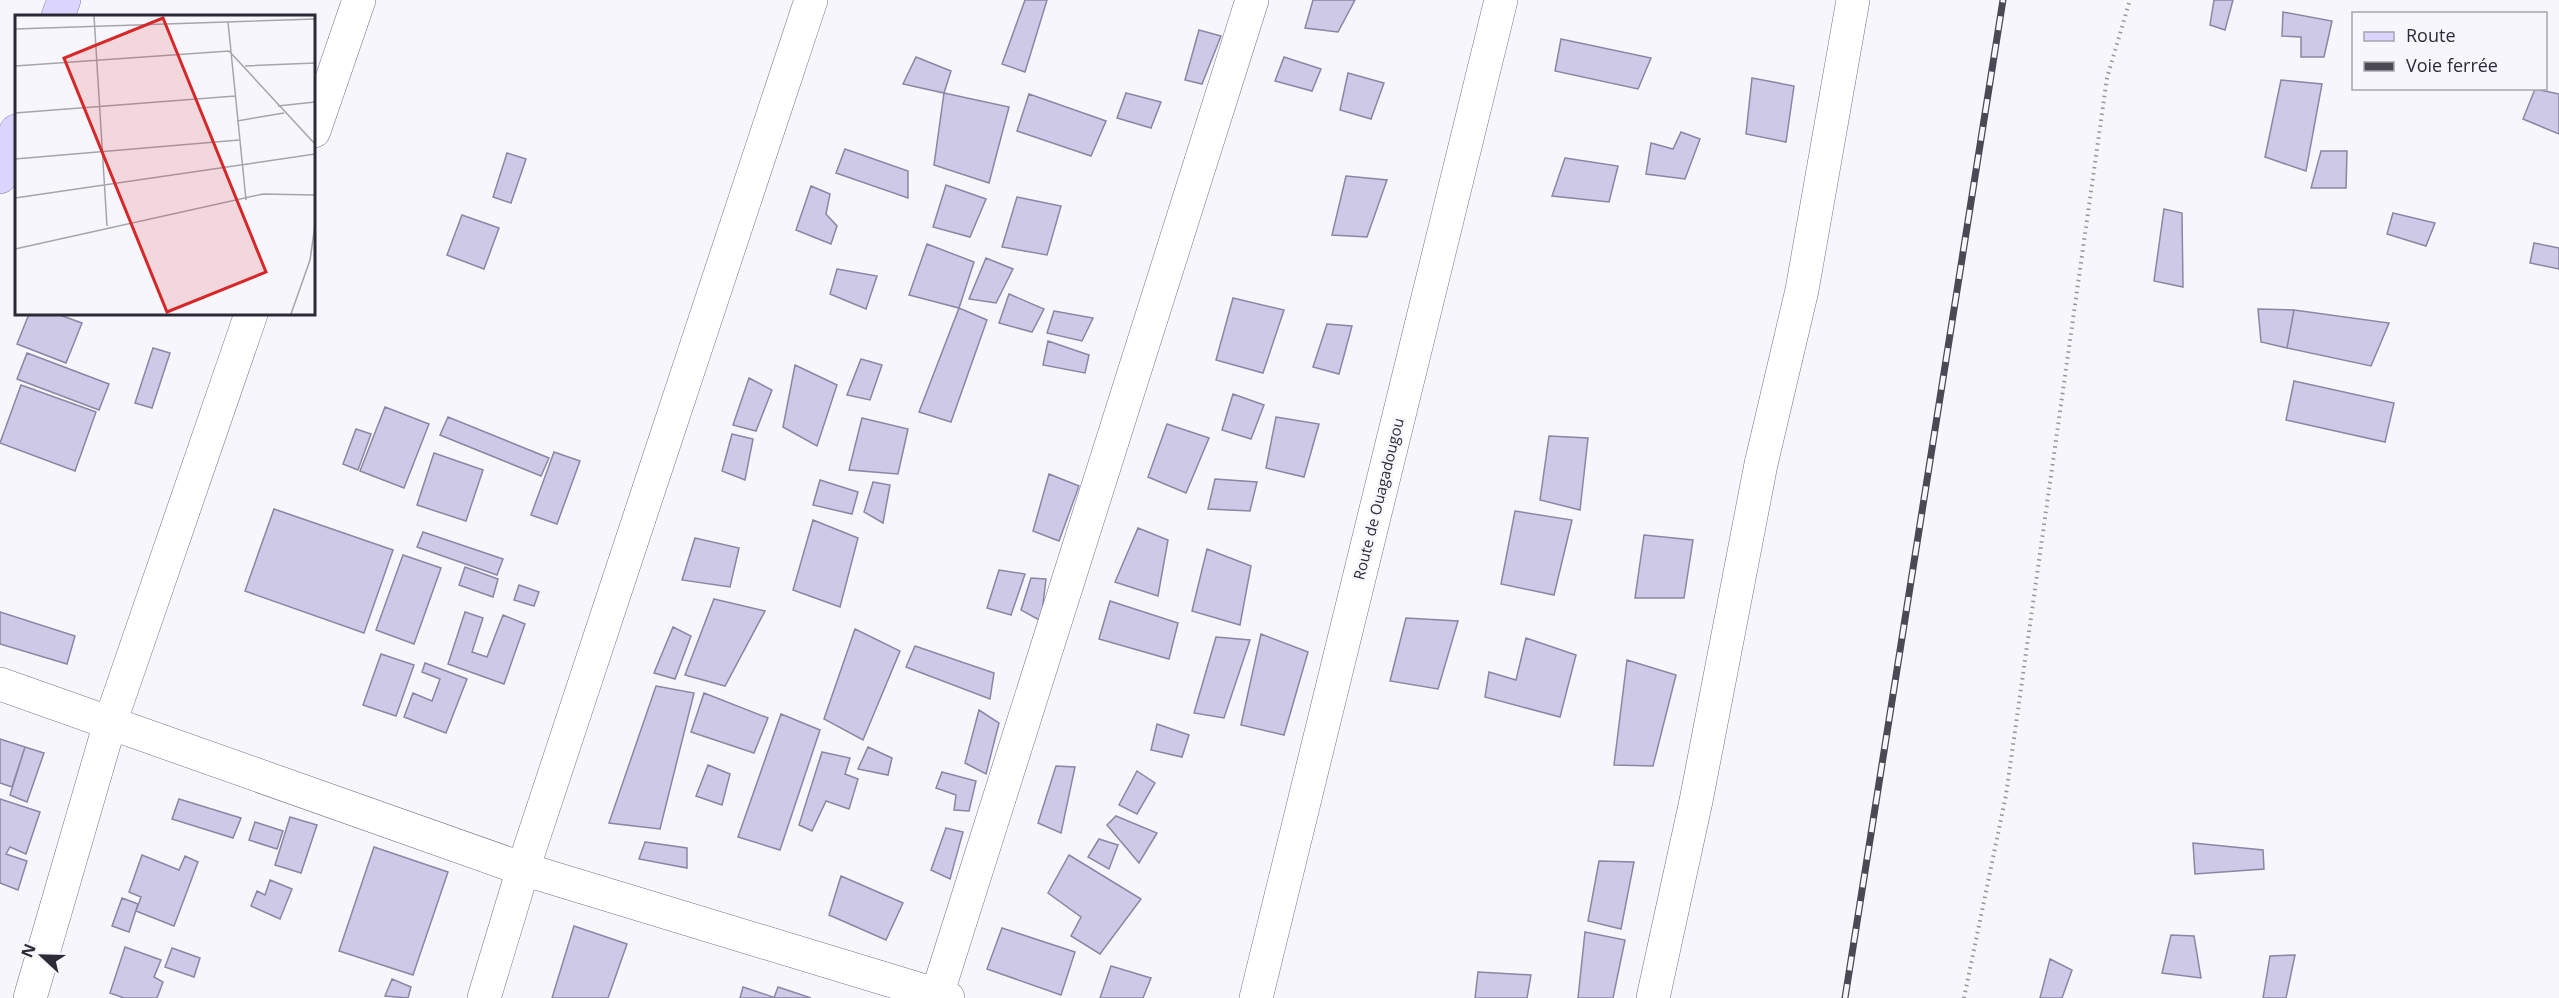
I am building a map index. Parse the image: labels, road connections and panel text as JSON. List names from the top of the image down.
{
  "streets": {
    "street": ["Route de Ouagadougou"]
  },
  "legend": ["Route", "Voie ferrée"],
  "north": "left"
}
